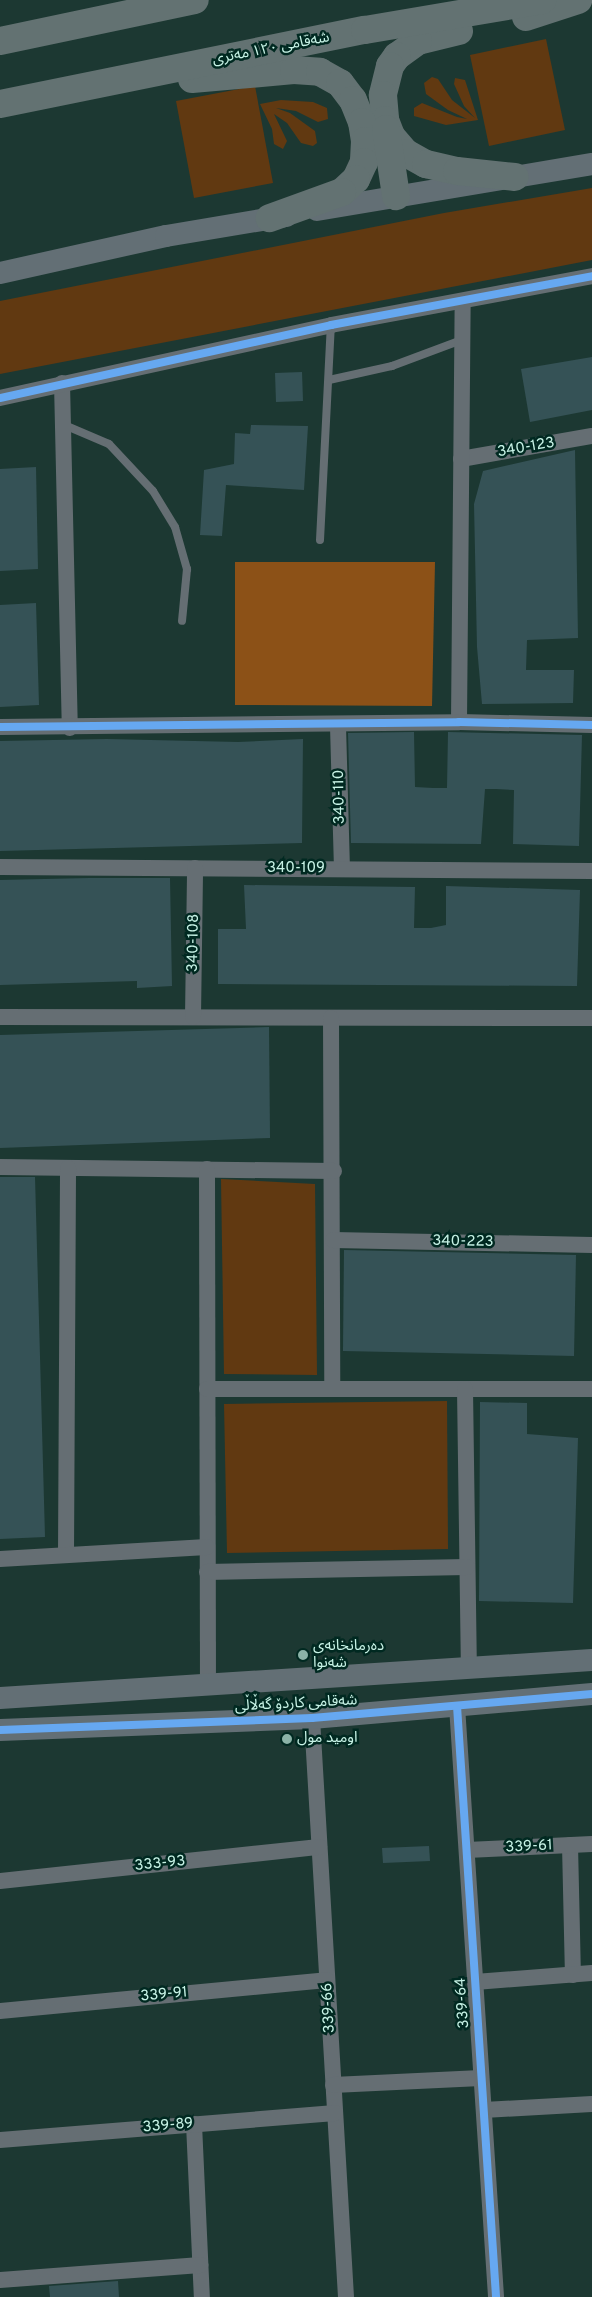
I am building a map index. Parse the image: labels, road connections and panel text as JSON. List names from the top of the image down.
{
  "streets": {
    "highway": ["شەقامی ١٢٠ مەتری"],
    "street": [
      "340-123",
      "340-110",
      "340-109",
      "340-108",
      "340-223",
      "شەقامی کاردۆ گەڵاڵی",
      "339-61",
      "333-93",
      "339-91",
      "339-64",
      "339-66",
      "339-89"
    ]
  },
  "crossings": [
    ["340-110", "340-109"],
    ["340-109", "340-108"],
    ["شەقامی کاردۆ گەڵاڵی", "339-64"],
    ["شەقامی کاردۆ گەڵاڵی", "339-66"],
    ["339-61", "339-64"],
    ["333-93", "339-66"],
    ["339-91", "339-66"],
    ["339-66", "339-89"]
  ],
  "places": ["دەرمانخانەی شەنوا", "اوميد مول"]
}
